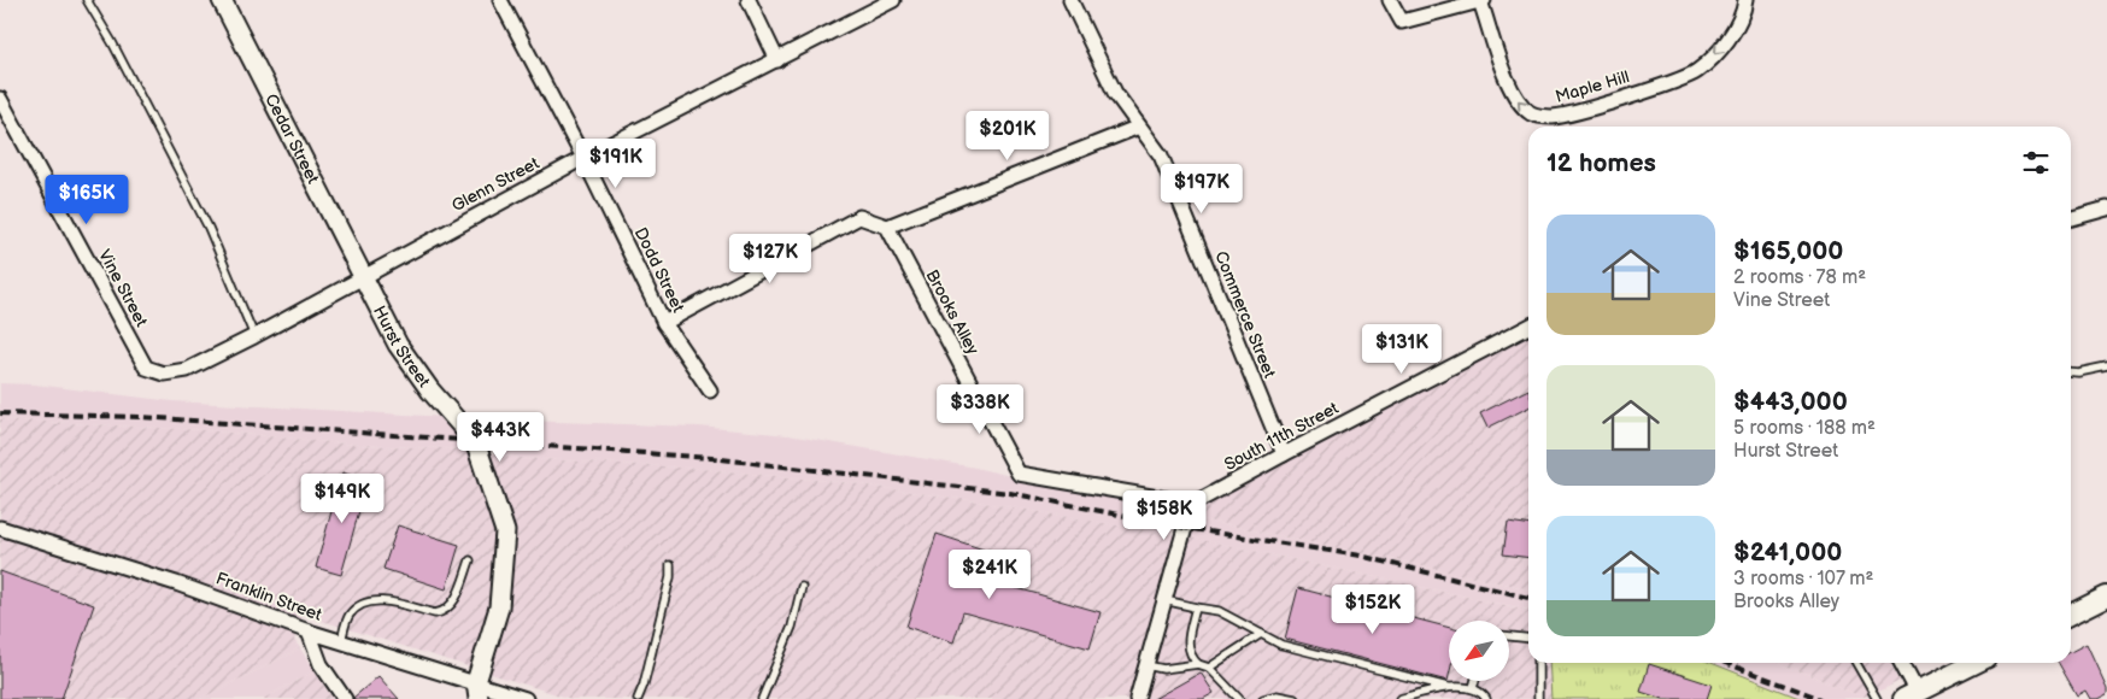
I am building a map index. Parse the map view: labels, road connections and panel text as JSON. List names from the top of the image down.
{
  "streets": {
    "street": [
      "Maple Hill",
      "Cedar Street",
      "Glenn Street",
      "Dodd Street",
      "Vine Street",
      "Brooks Alley",
      "Commerce Street",
      "Hurst Street",
      "South 11th Street",
      "Franklin Street"
    ]
  },
  "crossings": [
    ["Cedar Street", "Glenn Street"],
    ["Cedar Street", "Hurst Street"],
    ["Glenn Street", "Dodd Street"],
    ["Glenn Street", "Vine Street"],
    ["Glenn Street", "Hurst Street"],
    ["Brooks Alley", "South 11th Street"],
    ["Commerce Street", "South 11th Street"],
    ["Hurst Street", "Franklin Street"]
  ],
  "north": "bottom left",
  "page": {
    "price": [
      "$201K",
      "$191K",
      "$197K",
      "$165K",
      "$127K",
      "$131K",
      "$338K",
      "$443K",
      "$149K",
      "$158K",
      "$241K",
      "$152K"
    ],
    "heading": "12 homes",
    "list": [
      {
        "name": "$165,000",
        "note": "2 rooms · 78 m² · Vine Street"
      },
      {
        "name": "$443,000",
        "note": "5 rooms · 188 m² · Hurst Street"
      },
      {
        "name": "$241,000",
        "note": "3 rooms · 107 m² · Brooks Alley"
      }
    ]
  }
}
